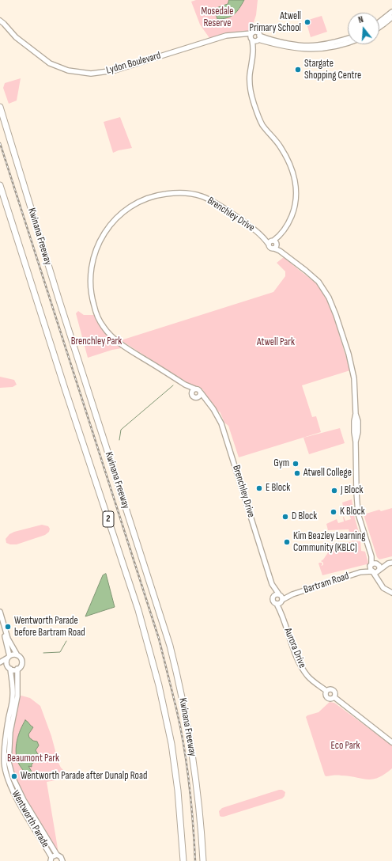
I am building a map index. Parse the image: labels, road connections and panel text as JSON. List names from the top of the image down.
{
  "streets": {
    "highway": ["Kwinana Freeway", "2"],
    "street": [
      "Lydon Boulevard",
      "Brenchley Drive",
      "Bartram Road",
      "Aurora Drive",
      "Wentworth Parade"
    ]
  },
  "crossings": [
    ["Brenchley Drive", "Bartram Road"],
    ["Brenchley Drive", "Aurora Drive"],
    ["Bartram Road", "Aurora Drive"]
  ],
  "parks": [
    "Mosedale Reserve",
    "Brenchley Park",
    "Atwell Park",
    "Eco Park",
    "Beaumont Park"
  ],
  "places": [
    "Atwell Primary School",
    "Stargate Shopping Centre",
    "Gym",
    "Atwell College",
    "E Block",
    "J Block",
    "K Block",
    "D Block",
    "Kim Beazley Learning Community (KBLC)",
    "Wentworth Parade before Bartram Road",
    "Wentworth Parade after Dunalp Road"
  ],
  "north": "top"
}
